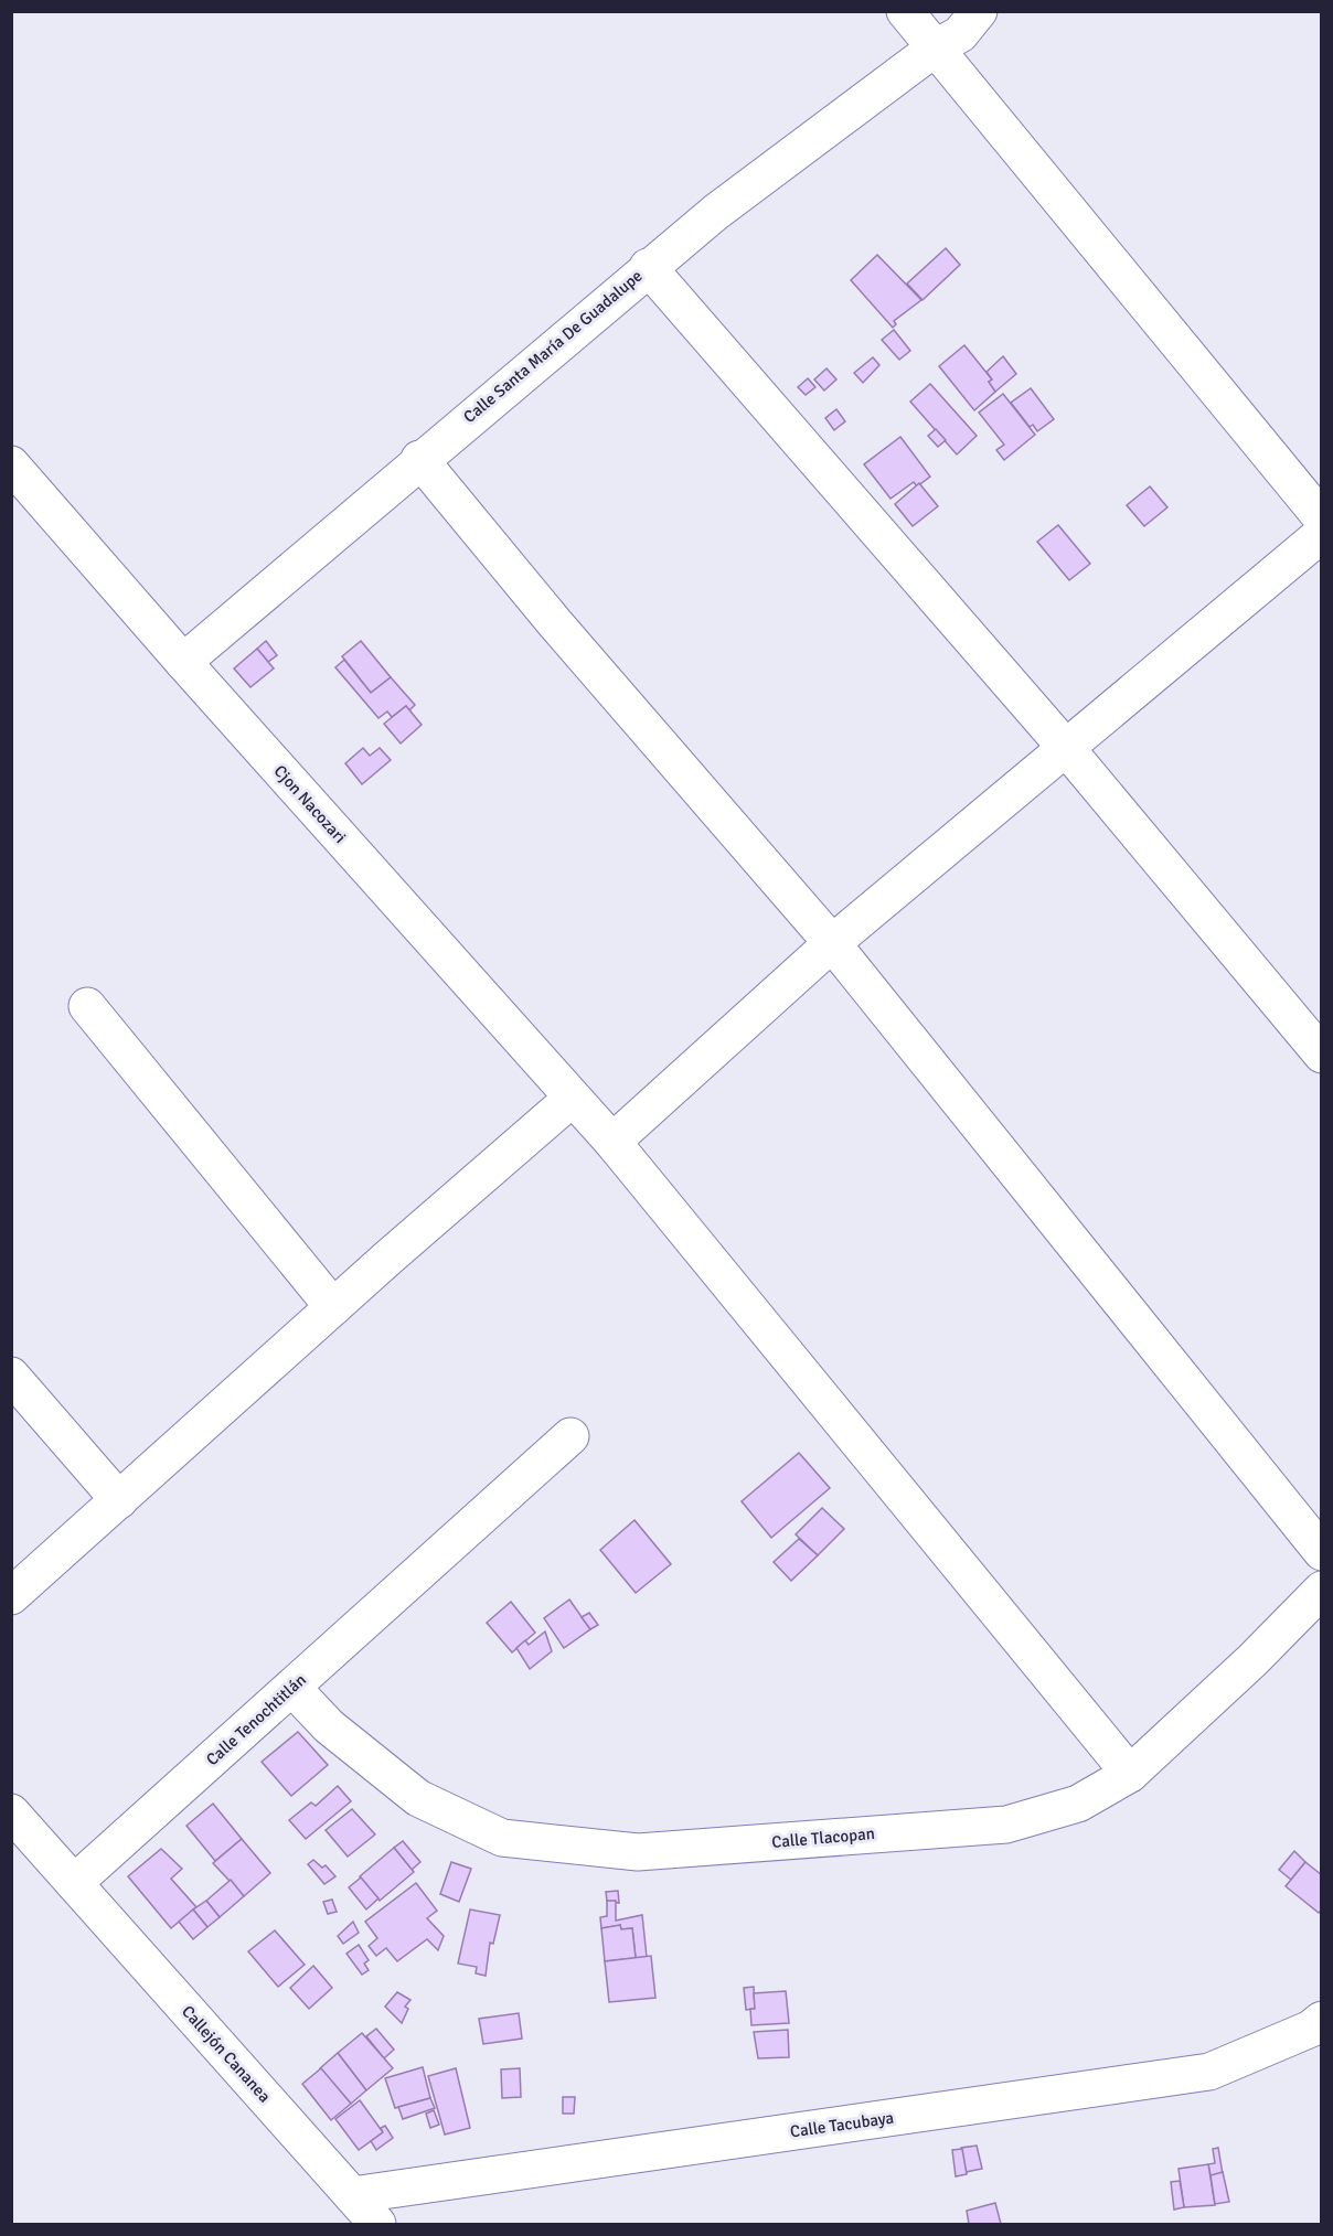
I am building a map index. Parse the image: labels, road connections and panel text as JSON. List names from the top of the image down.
{
  "streets": {
    "street": [
      "Calle Santa María De Guadalupe",
      "Cjon Nacozari",
      "Calle Tenochtitlán",
      "Calle Tlacopan",
      "Callejón Cananea",
      "Calle Tacubaya"
    ]
  },
  "crossings": [
    ["Calle Santa María De Guadalupe", "Cjon Nacozari"],
    ["Cjon Nacozari", "Calle Tlacopan"],
    ["Calle Tenochtitlán", "Calle Tlacopan"],
    ["Calle Tenochtitlán", "Callejón Cananea"],
    ["Callejón Cananea", "Calle Tacubaya"]
  ]
}
